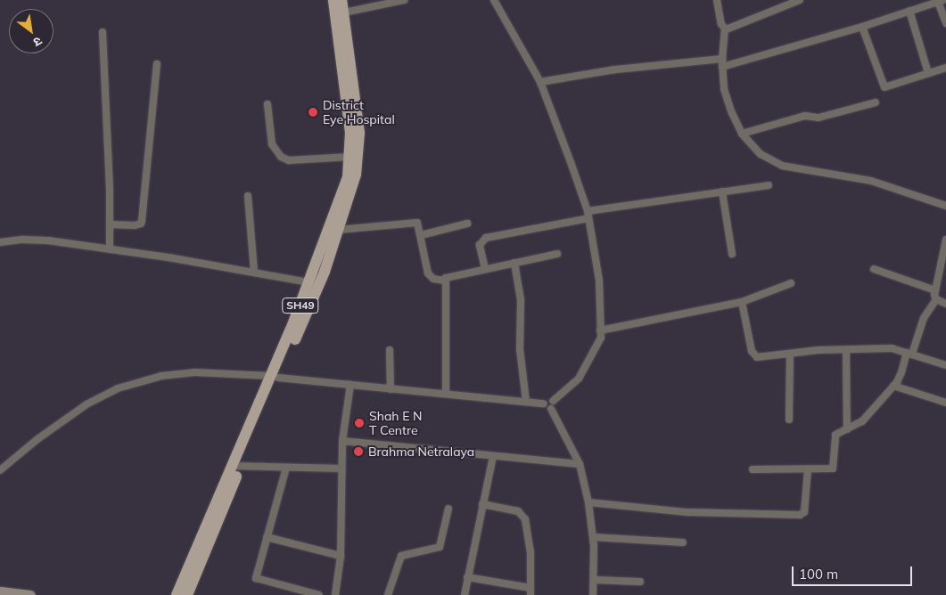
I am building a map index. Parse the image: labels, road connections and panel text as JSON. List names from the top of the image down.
{
  "streets": {
    "main road": ["SH49"]
  },
  "places": ["District Eye Hospital", "Shah E N T Centre", "Brahma Netralaya"],
  "scale_bar": "100 m",
  "north": "bottom right"
}
